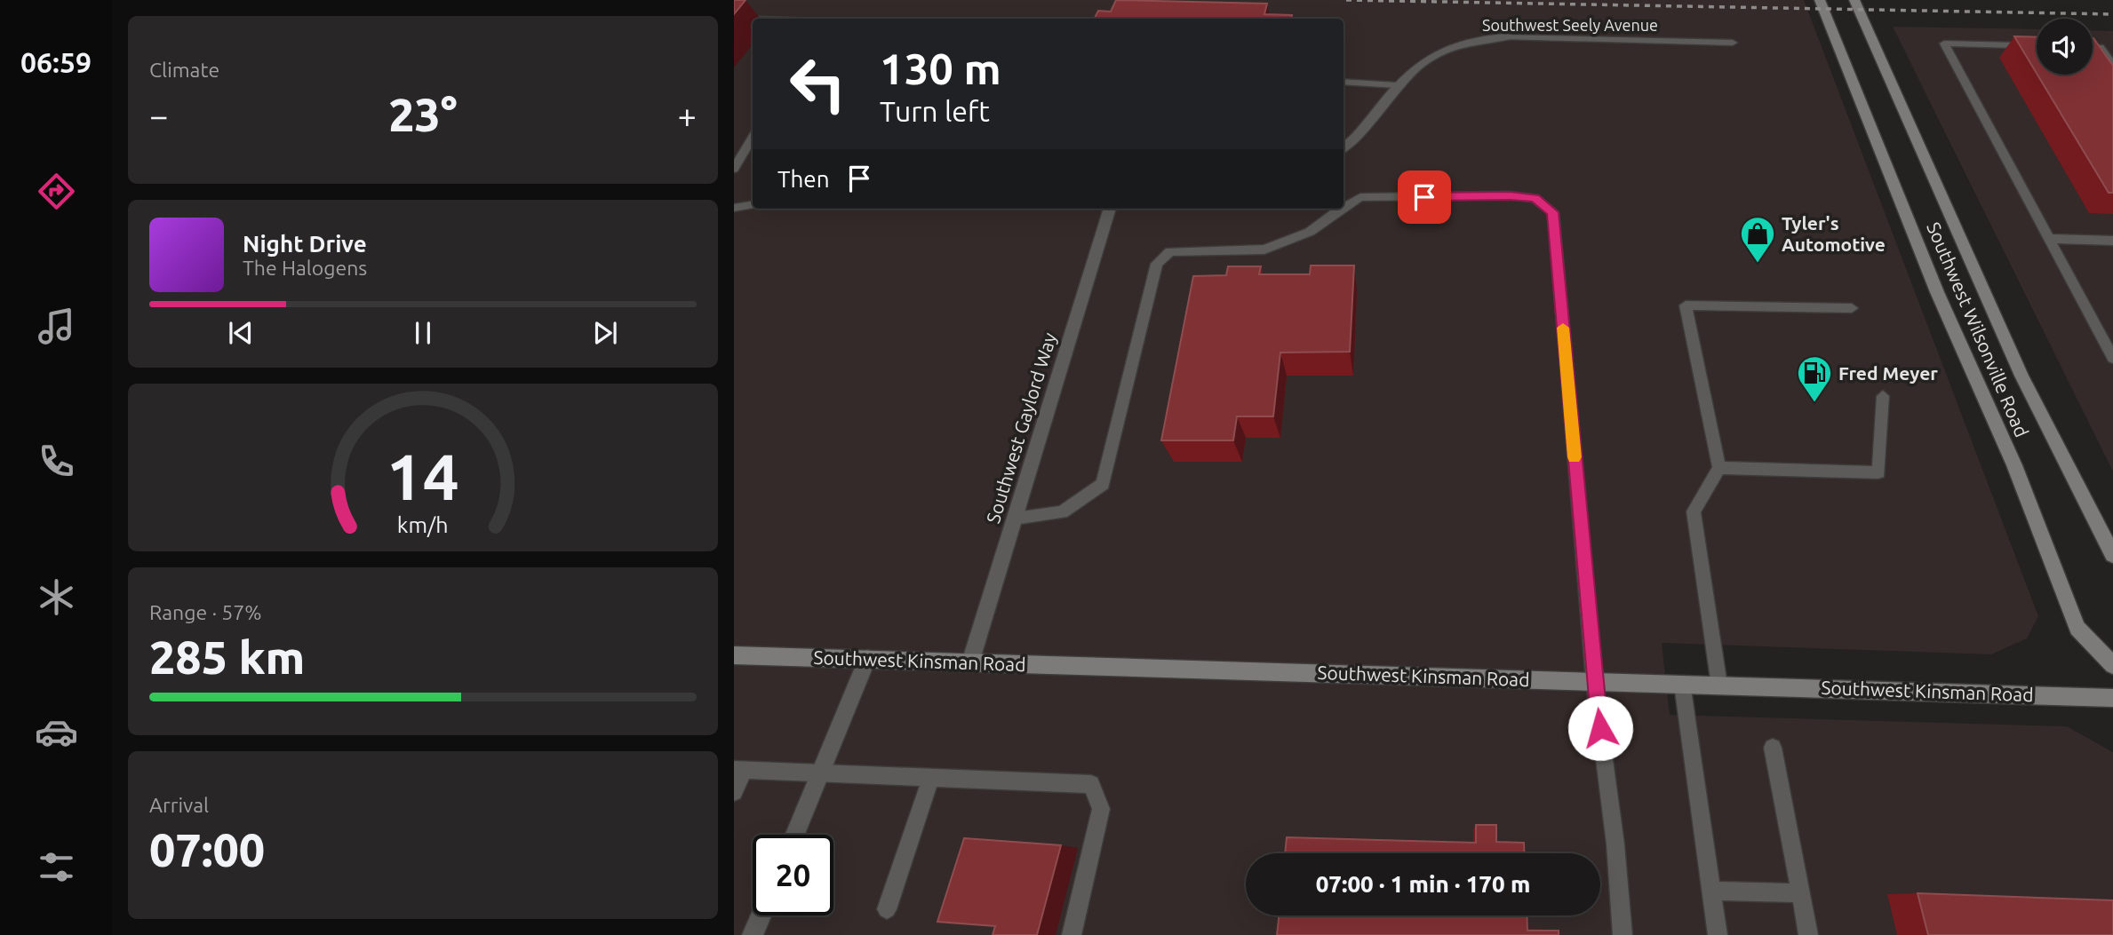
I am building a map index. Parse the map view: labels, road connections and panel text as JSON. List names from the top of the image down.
{
  "streets": {
    "main road": ["Southwest Wilsonville Road", "Southwest Kinsman Road"],
    "street": ["Southwest Seely Avenue", "Southwest Gaylord Way"]
  },
  "crossings": [
    ["Southwest Gaylord Way", "Southwest Kinsman Road"]
  ],
  "places": {
    "shop": ["Tyler's Automotive"],
    "fuel station": ["Fred Meyer"]
  },
  "page": {
    "tabs": "06:59",
    "tile": [
      "Climate",
      ["Range · 57%", "285 km"],
      ["Arrival", "07:00"]
    ],
    "turn": ["130 m", "Turn left"],
    "heat": ["−", "23°", "+"],
    "then": "Then",
    "song": ["Night Drive", "The Halogens"],
    "limit": "20",
    "trip": "07:00 · 1 min · 170 m",
    "gauge": ["14", "km/h"]
  }
}
